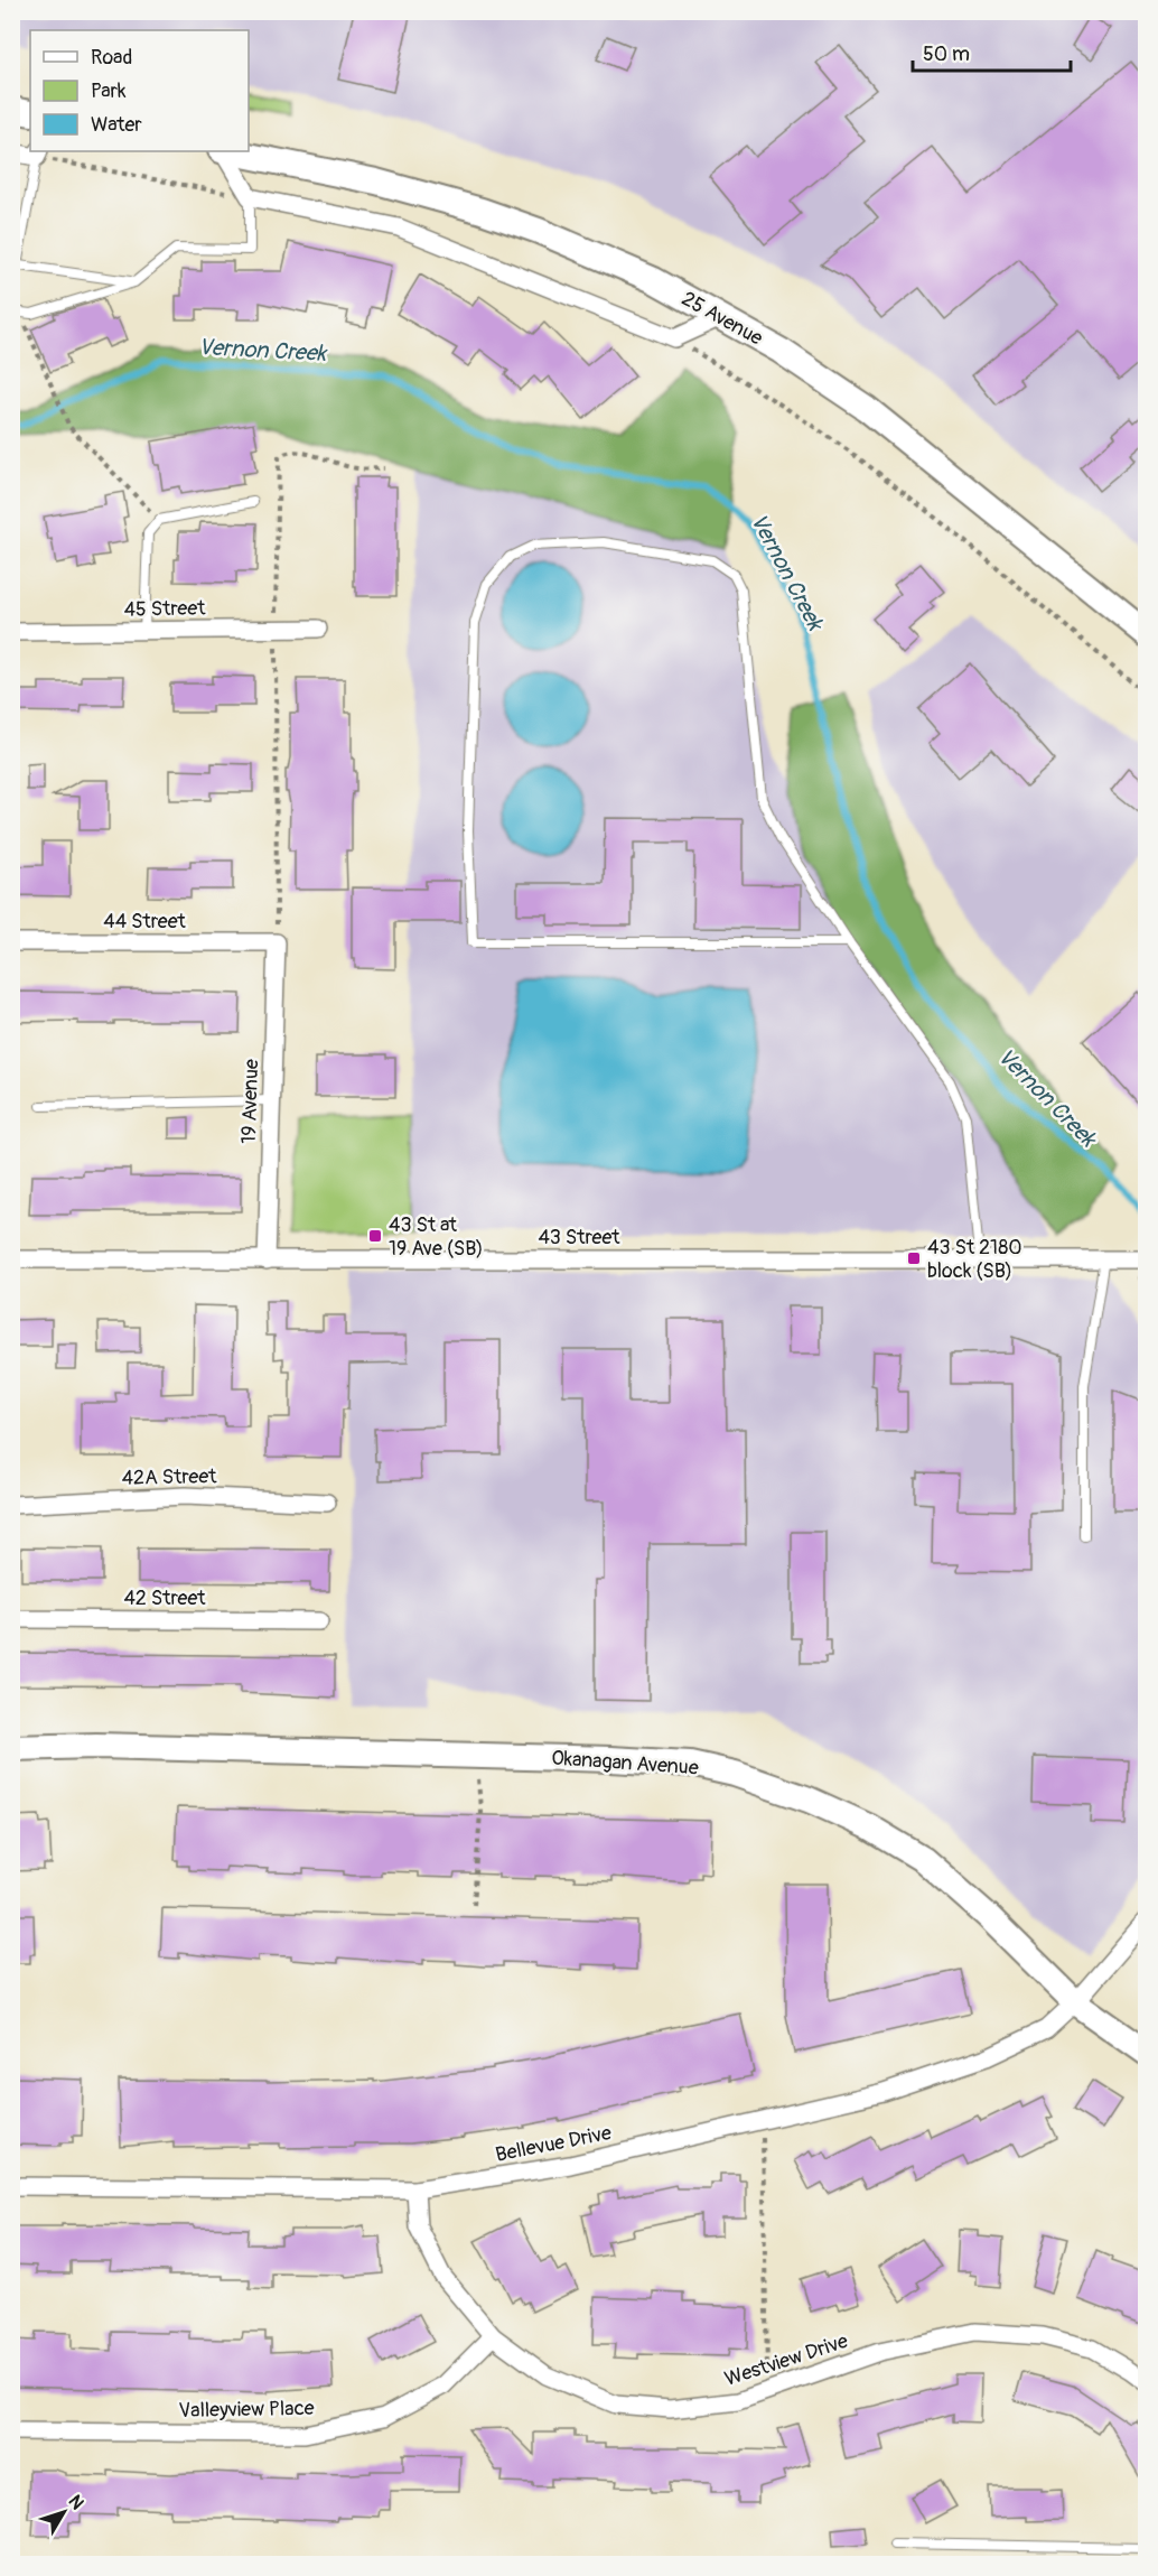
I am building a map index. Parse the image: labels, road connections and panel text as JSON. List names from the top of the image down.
{
  "streets": {
    "street": [
      "25 Avenue",
      "45 Street",
      "44 Street",
      "19 Avenue",
      "43 Street",
      "42A Street",
      "42 Street",
      "Okanagan Avenue",
      "Bellevue Drive",
      "Westview Drive",
      "Valleyview Place"
    ]
  },
  "crossings": [
    ["44 Street", "19 Avenue"],
    ["19 Avenue", "43 Street"],
    ["Okanagan Avenue", "Bellevue Drive"],
    ["Bellevue Drive", "Westview Drive"],
    ["Westview Drive", "Valleyview Place"]
  ],
  "water": ["Vernon Creek"],
  "places": {
    "transit": ["43 St at 19 Ave (SB)", "43 St 2180 block (SB)"]
  },
  "legend": ["Road", "Park", "Water"],
  "scale_bar": "50 m",
  "north": "top right"
}
